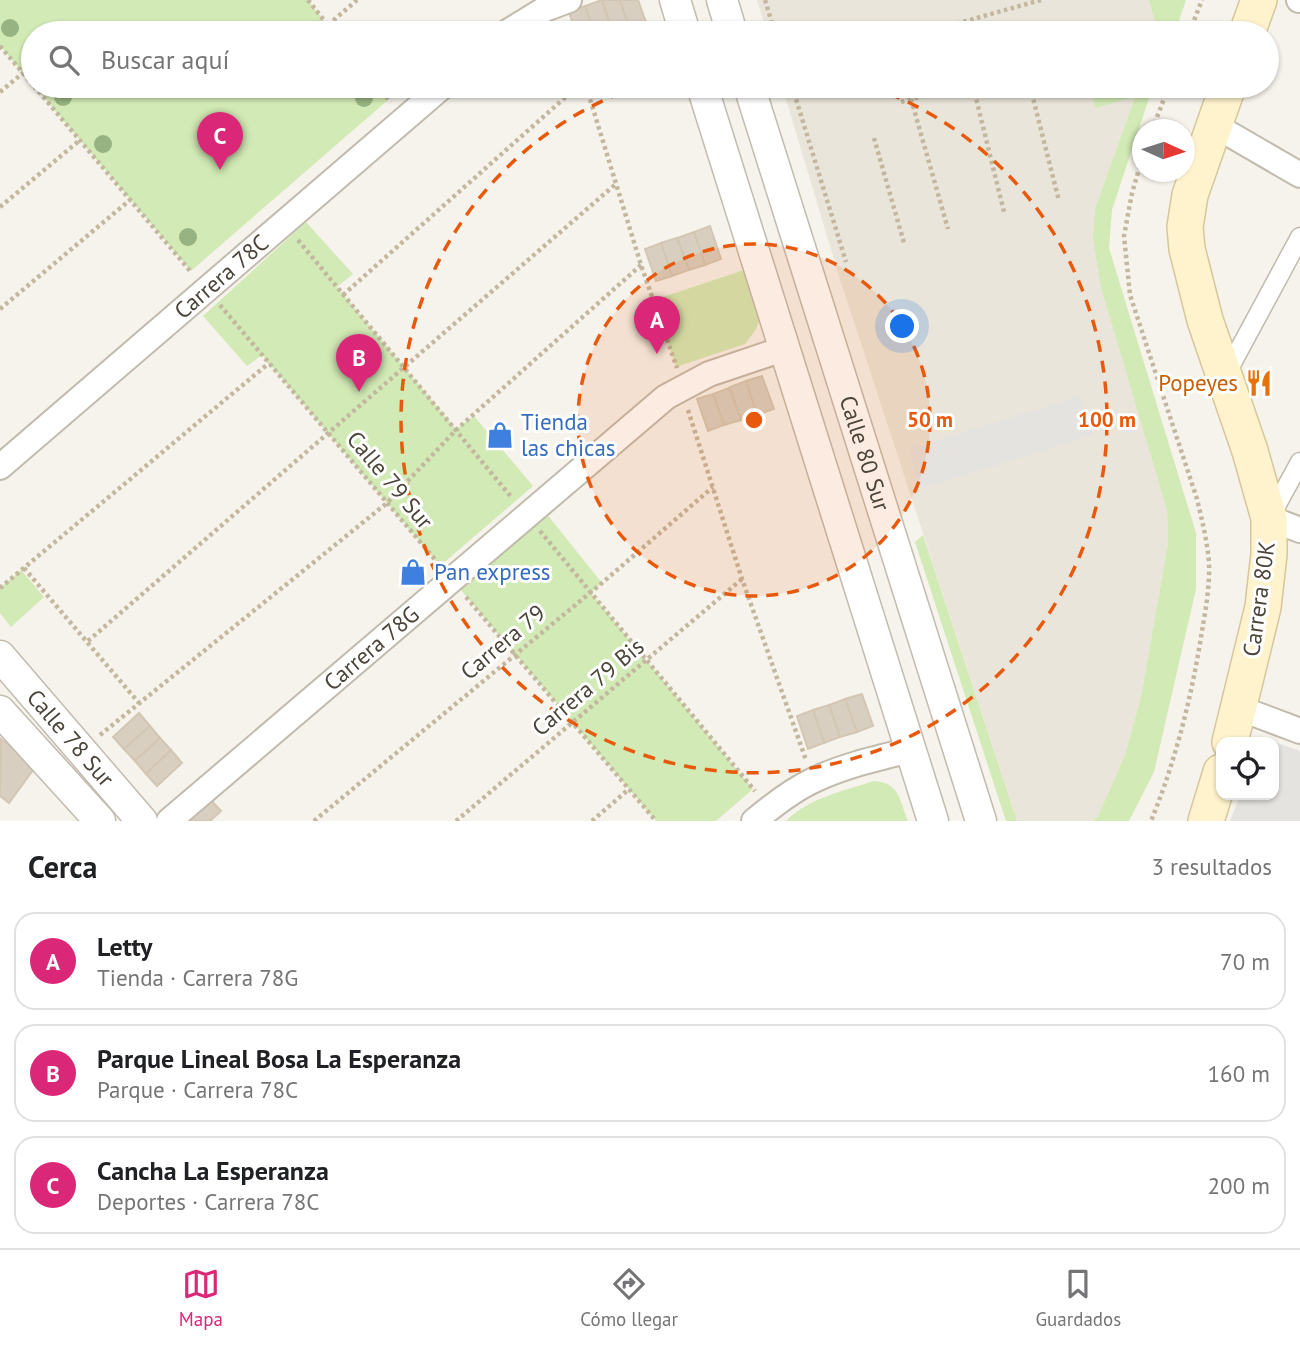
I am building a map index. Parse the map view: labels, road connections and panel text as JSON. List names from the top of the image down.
{
  "streets": {
    "main road": ["Carrera 80K"],
    "street": [
      "Carrera 78C",
      "Calle 80 Sur",
      "Carrera 78G",
      "Calle 78 Sur"
    ],
    "path": ["Calle 79 Sur", "Carrera 79", "Carrera 79 Bis"]
  },
  "crossings": [
    ["Carrera 78C", "Calle 79 Sur"],
    ["Calle 80 Sur", "Carrera 78G"],
    ["Calle 79 Sur", "Carrera 79"],
    ["Calle 79 Sur", "Carrera 78G"],
    ["Calle 79 Sur", "Carrera 79 Bis"]
  ],
  "places": {
    "restaurant": ["Popeyes"],
    "shop": ["Tienda las chicas", "Pan express"]
  },
  "north": "right",
  "page": {
    "search": "Buscar aquí",
    "pins": ["C", "A", "B"],
    "heading": ["Cerca", "3 resultados"],
    "list": [
      {
        "mark": "A",
        "name": "Letty",
        "note": "Tienda · Carrera 78G",
        "value": "70 m"
      },
      {
        "mark": "B",
        "name": "Parque Lineal Bosa La Esperanza",
        "note": "Parque · Carrera 78C",
        "value": "160 m"
      },
      {
        "mark": "C",
        "name": "Cancha La Esperanza",
        "note": "Deportes · Carrera 78C",
        "value": "200 m"
      }
    ],
    "nav": ["Mapa", "Cómo llegar", "Guardados"]
  },
  "rings": ["50 m", "100 m"]
}
